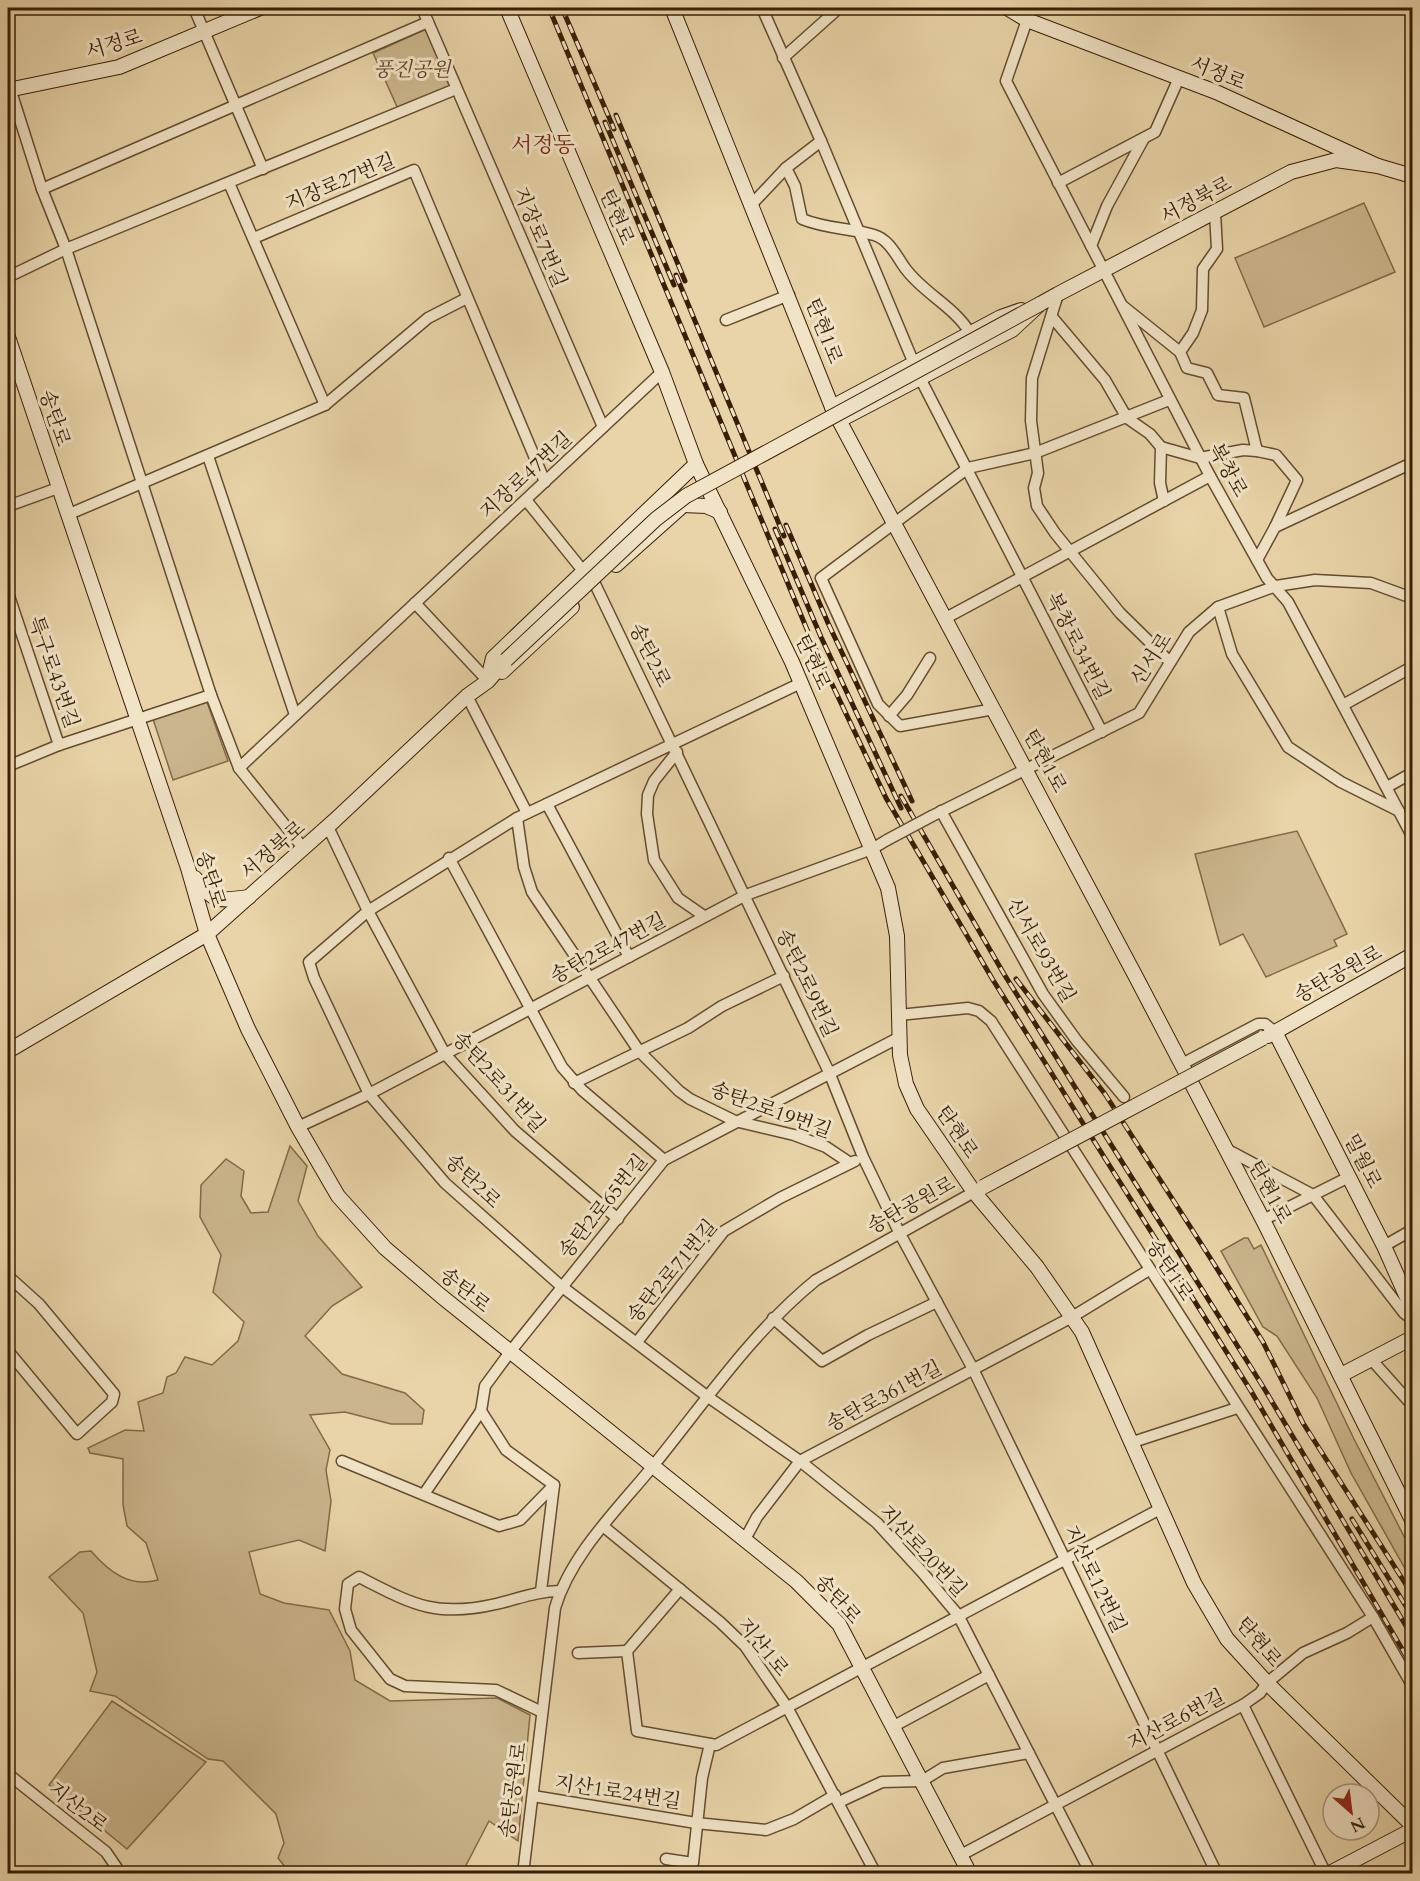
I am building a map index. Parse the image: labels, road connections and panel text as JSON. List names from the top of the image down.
{
  "streets": {
    "street": [
      "서정로",
      "지장로27번길",
      "서정북로",
      "탄현로",
      "지장로7번길",
      "탄현1로",
      "송탄로",
      "복창로",
      "지장로47번길",
      "복창로34번길",
      "송탄2로",
      "신서로",
      "특구로43번길",
      "송탄2로47번길",
      "신서로93번길",
      "송탄공원로",
      "송탄2로9번길",
      "송탄2로31번길",
      "송탄2로19번길",
      "밀월로",
      "송탄2로65번길",
      "송탄1로",
      "송탄2로71번길",
      "송탄로361번길",
      "지산로20번길",
      "지산로12번길",
      "지산1로",
      "지산로6번길",
      "지산1로24번길",
      "지산2로"
    ]
  },
  "crossings": [
    ["서정로", "서정북로"],
    ["서정로", "복창로"],
    ["지장로27번길", "지장로47번길"],
    ["서정북로", "송탄로"],
    ["서정북로", "복창로"],
    ["탄현로", "지장로47번길"],
    ["탄현로", "송탄2로"],
    ["탄현로", "신서로"],
    ["탄현로", "송탄2로47번길"],
    ["탄현로", "송탄공원로"],
    ["탄현로", "송탄2로65번길"],
    ["탄현로", "송탄1로"],
    ["탄현로", "송탄로361번길"],
    ["탄현로", "지산1로"],
    ["지장로7번길", "지장로47번길"],
    ["탄현1로", "신서로"],
    ["송탄로", "송탄공원로"],
    ["송탄로", "송탄로361번길"],
    ["송탄로", "지산1로"],
    ["송탄로", "지산로6번길"],
    ["복창로", "신서로"],
    ["복창로34번길", "신서로"],
    ["송탄2로", "송탄2로47번길"],
    ["송탄2로", "송탄공원로"],
    ["송탄2로", "송탄2로9번길"],
    ["송탄2로", "송탄2로31번길"],
    ["송탄2로", "송탄2로19번길"],
    ["송탄2로", "송탄2로65번길"],
    ["송탄2로", "송탄2로71번길"],
    ["송탄2로", "지산로20번길"],
    ["신서로", "송탄2로47번길"],
    ["신서로", "신서로93번길"],
    ["송탄2로47번길", "송탄2로9번길"],
    ["송탄2로47번길", "송탄2로31번길"],
    ["송탄2로47번길", "송탄2로19번길"],
    ["송탄공원로", "송탄2로9번길"],
    ["송탄공원로", "밀월로"],
    ["송탄공원로", "지산로20번길"],
    ["송탄공원로", "지산로12번길"],
    ["송탄공원로", "지산1로"],
    ["송탄공원로", "지산1로24번길"],
    ["송탄2로9번길", "송탄2로65번길"],
    ["송탄2로9번길", "송탄2로71번길"],
    ["송탄2로9번길", "지산로12번길"],
    ["송탄2로31번길", "송탄2로65번길"],
    ["송탄2로19번길", "송탄2로65번길"],
    ["송탄2로19번길", "송탄2로71번길"],
    ["송탄로361번길", "지산로20번길"],
    ["송탄로361번길", "지산로12번길"],
    ["지산로20번길", "지산1로"],
    ["지산로20번길", "지산로6번길"],
    ["지산로12번길", "지산1로"],
    ["지산로12번길", "지산로6번길"],
    ["지산1로", "지산1로24번길"]
  ],
  "districts": ["서정동"],
  "parks": ["풍진공원"],
  "north": "bottom right"
}
